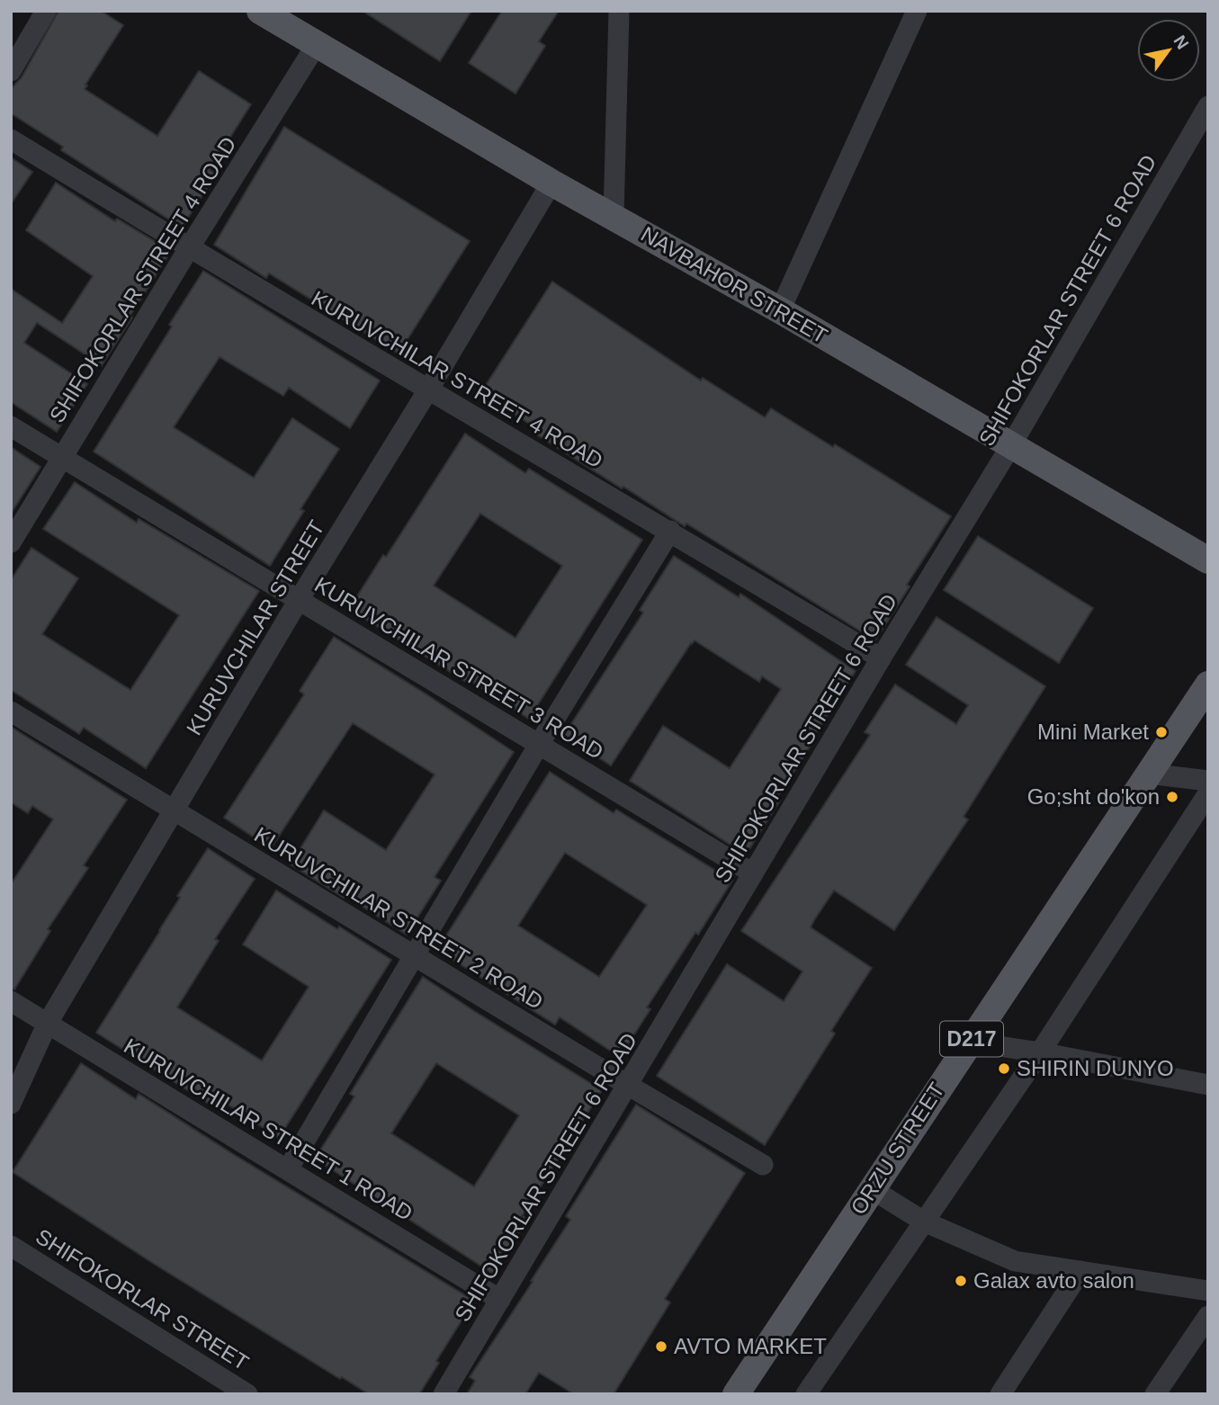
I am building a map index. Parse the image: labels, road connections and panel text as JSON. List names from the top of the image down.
{
  "streets": {
    "main road": ["NAVBAHOR STREET", "D217", "ORZU STREET"],
    "street": [
      "SHIFOKORLAR STREET 4 ROAD",
      "SHIFOKORLAR STREET 6 ROAD",
      "KURUVCHILAR STREET 4 ROAD",
      "KURUVCHILAR STREET",
      "KURUVCHILAR STREET 3 ROAD",
      "KURUVCHILAR STREET 2 ROAD",
      "KURUVCHILAR STREET 1 ROAD",
      "SHIFOKORLAR STREET"
    ]
  },
  "crossings": [
    ["SHIFOKORLAR STREET 4 ROAD", "NAVBAHOR STREET"],
    ["SHIFOKORLAR STREET 4 ROAD", "KURUVCHILAR STREET 4 ROAD"],
    ["SHIFOKORLAR STREET 4 ROAD", "KURUVCHILAR STREET 3 ROAD"],
    ["NAVBAHOR STREET", "SHIFOKORLAR STREET 6 ROAD"],
    ["NAVBAHOR STREET", "KURUVCHILAR STREET"],
    ["SHIFOKORLAR STREET 6 ROAD", "KURUVCHILAR STREET 4 ROAD"],
    ["SHIFOKORLAR STREET 6 ROAD", "KURUVCHILAR STREET 3 ROAD"],
    ["SHIFOKORLAR STREET 6 ROAD", "KURUVCHILAR STREET 2 ROAD"],
    ["SHIFOKORLAR STREET 6 ROAD", "KURUVCHILAR STREET 1 ROAD"],
    ["KURUVCHILAR STREET 4 ROAD", "KURUVCHILAR STREET"],
    ["KURUVCHILAR STREET", "KURUVCHILAR STREET 3 ROAD"],
    ["KURUVCHILAR STREET", "KURUVCHILAR STREET 2 ROAD"],
    ["KURUVCHILAR STREET", "KURUVCHILAR STREET 1 ROAD"]
  ],
  "places": [
    "Mini Market",
    "Go;sht do'kon",
    "SHIRIN DUNYO",
    "Galax avto salon",
    "AVTO MARKET"
  ],
  "north": "top right"
}
